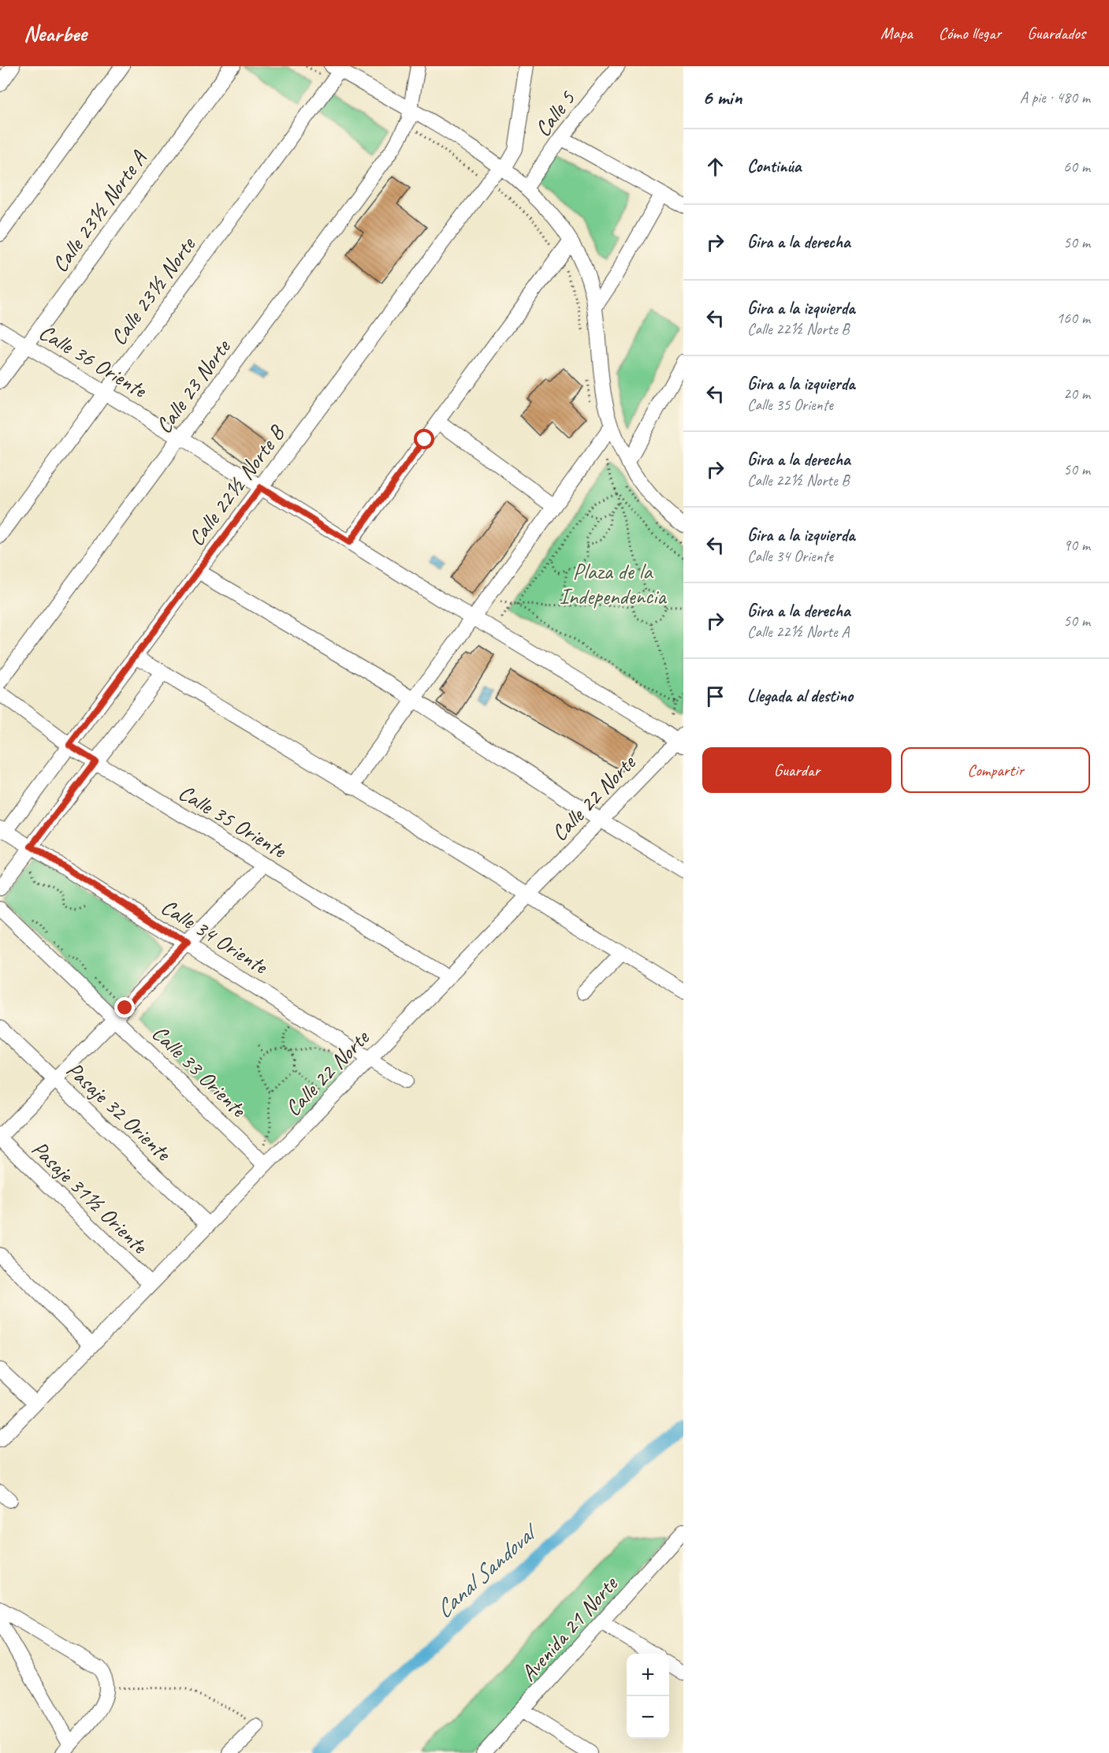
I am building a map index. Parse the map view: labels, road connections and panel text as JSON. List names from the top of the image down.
{
  "streets": {
    "street": [
      "Calle 5",
      "Calle 23½ Norte A",
      "Calle 23½ Norte",
      "Calle 36 Oriente",
      "Calle 23 Norte",
      "Calle 22½ Norte B",
      "Calle 22 Norte",
      "Calle 35 Oriente",
      "Calle 34 Oriente",
      "Calle 33 Oriente",
      "Pasaje 32 Oriente",
      "Pasaje 31½ Oriente",
      "Avenida 21 Norte"
    ]
  },
  "crossings": [
    ["Calle 23½ Norte A", "Calle 36 Oriente"],
    ["Calle 23½ Norte", "Calle 36 Oriente"],
    ["Calle 36 Oriente", "Calle 23 Norte"],
    ["Calle 36 Oriente", "Calle 22½ Norte B"],
    ["Calle 36 Oriente", "Calle 22 Norte"],
    ["Calle 22½ Norte B", "Calle 35 Oriente"],
    ["Calle 22½ Norte B", "Calle 34 Oriente"],
    ["Calle 22 Norte", "Calle 35 Oriente"],
    ["Calle 22 Norte", "Calle 34 Oriente"],
    ["Calle 22 Norte", "Calle 33 Oriente"],
    ["Calle 22 Norte", "Pasaje 32 Oriente"],
    ["Calle 22 Norte", "Pasaje 31½ Oriente"]
  ],
  "water": ["Canal Sandoval"],
  "parks": ["Plaza de la Independencia"],
  "page": {
    "header": "Nearbee",
    "nav": ["Mapa", "Cómo llegar", "Guardados"],
    "heading": ["6 min", "A pie · 480 m"],
    "list": [
      ["Continúa", "60 m"],
      ["Gira a la derecha", "50 m"],
      ["Gira a la izquierda", "Calle 22½ Norte B", "160 m"],
      ["Gira a la izquierda", "Calle 35 Oriente", "20 m"],
      ["Gira a la derecha", "Calle 22½ Norte B", "50 m"],
      ["Gira a la izquierda", "Calle 34 Oriente", "90 m"],
      ["Gira a la derecha", "Calle 22½ Norte A", "50 m"],
      "Llegada al destino"
    ],
    "buttons": ["Guardar", "Compartir"],
    "map_buttons": ["+", "−"]
  }
}
